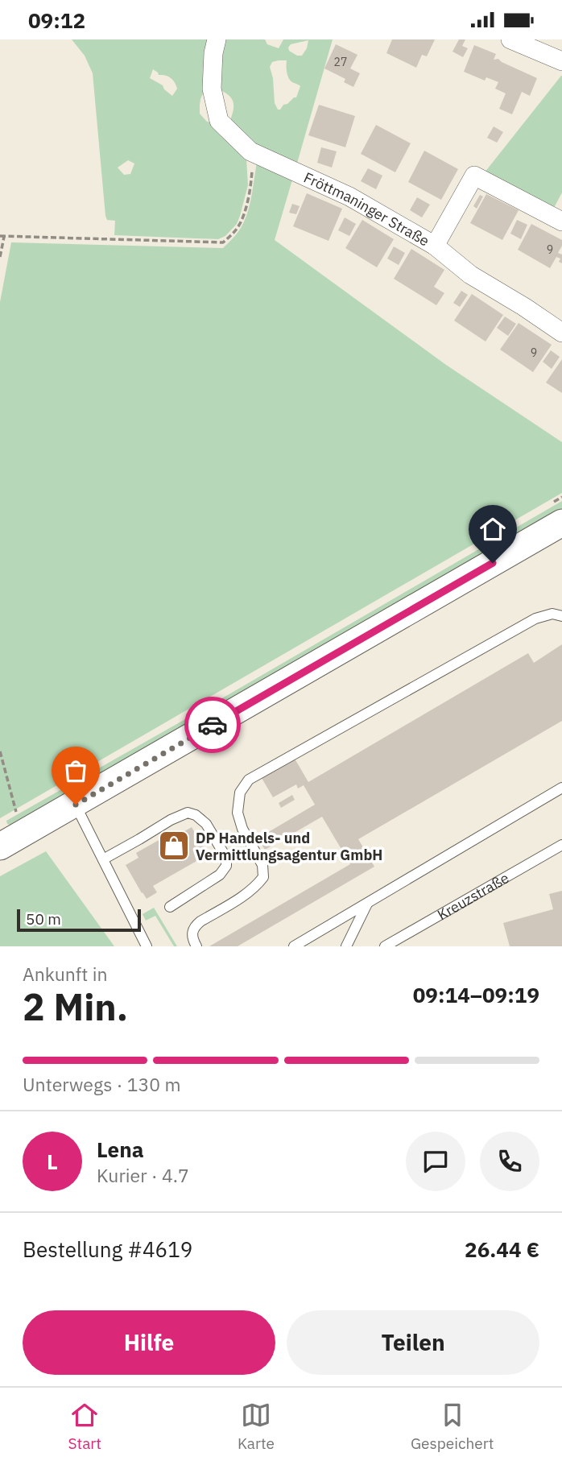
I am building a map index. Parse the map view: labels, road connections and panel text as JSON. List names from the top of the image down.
{
  "streets": {
    "street": ["Fröttmaninger Straße"],
    "lane": ["Kreuzstraße"]
  },
  "places": {
    "shop": ["DP Handels- und Vermittlungsagentur GmbH"]
  },
  "house_numbers": ["27", "9", "9"],
  "scale_bar": "50 m",
  "page": {
    "status": "09:12",
    "scale": "50 m",
    "heading": ["2 Min.", "Ankunft in", "09:14–09:19"],
    "panel": [
      "Lena",
      "Kurier · 4.7",
      "Bestellung #4619",
      "26.44 €"
    ],
    "bar": "Unterwegs · 130 m",
    "round": "L",
    "buttons": ["Hilfe", "Teilen"],
    "tabs": ["Start", "Karte", "Gespeichert"]
  }
}
